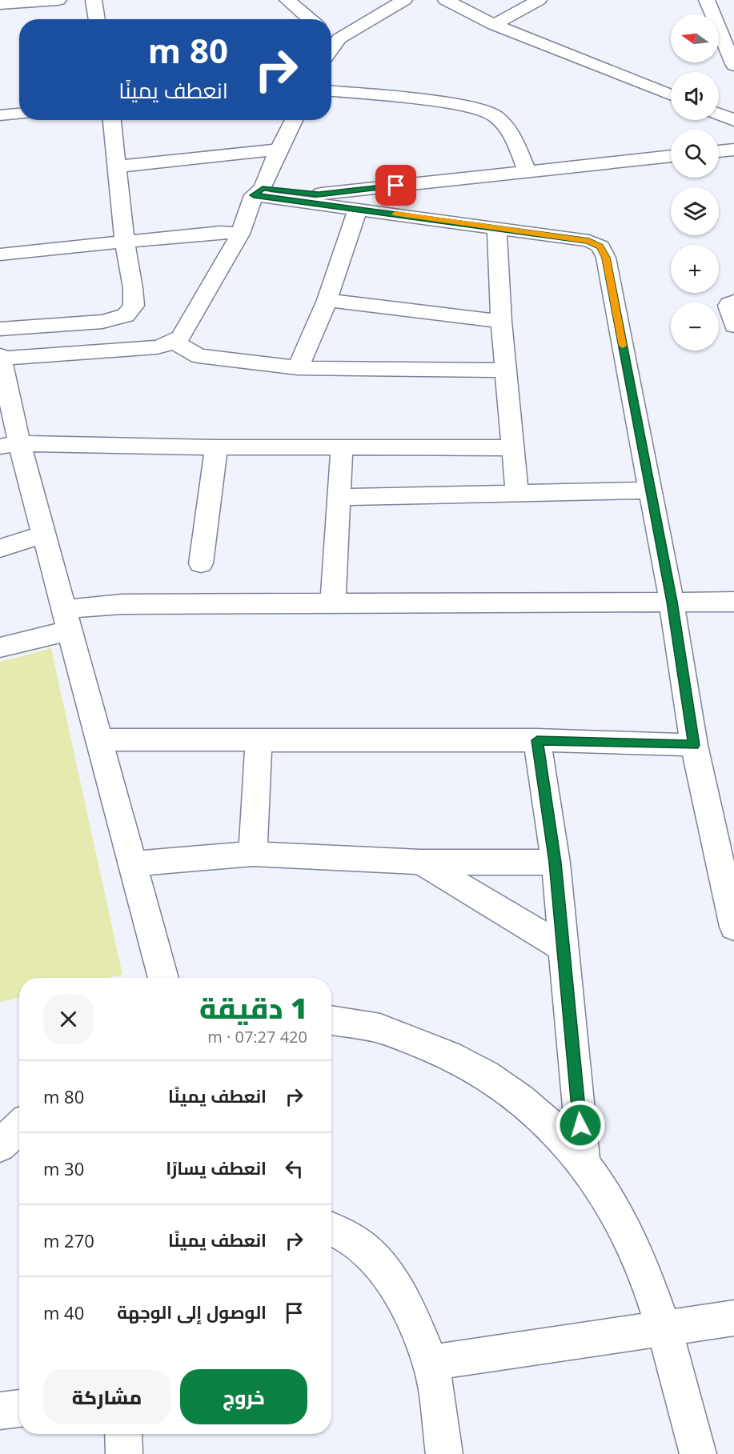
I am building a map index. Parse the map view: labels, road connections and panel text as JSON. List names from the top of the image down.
{
  "north": "left",
  "page": {
    "map_buttons": ["+", "−"],
    "turn": ["80 m", "انعطف يمينًا"],
    "heading": ["1 دقيقة", "420 m · 07:27"],
    "list": [
      {
        "name": "انعطف يمينًا",
        "value": "80 m"
      },
      {
        "name": "انعطف يسارًا",
        "value": "30 m"
      },
      {
        "name": "انعطف يمينًا",
        "value": "270 m"
      },
      {
        "name": "الوصول إلى الوجهة",
        "value": "40 m"
      }
    ],
    "buttons": ["خروج", "مشاركة"]
  }
}
